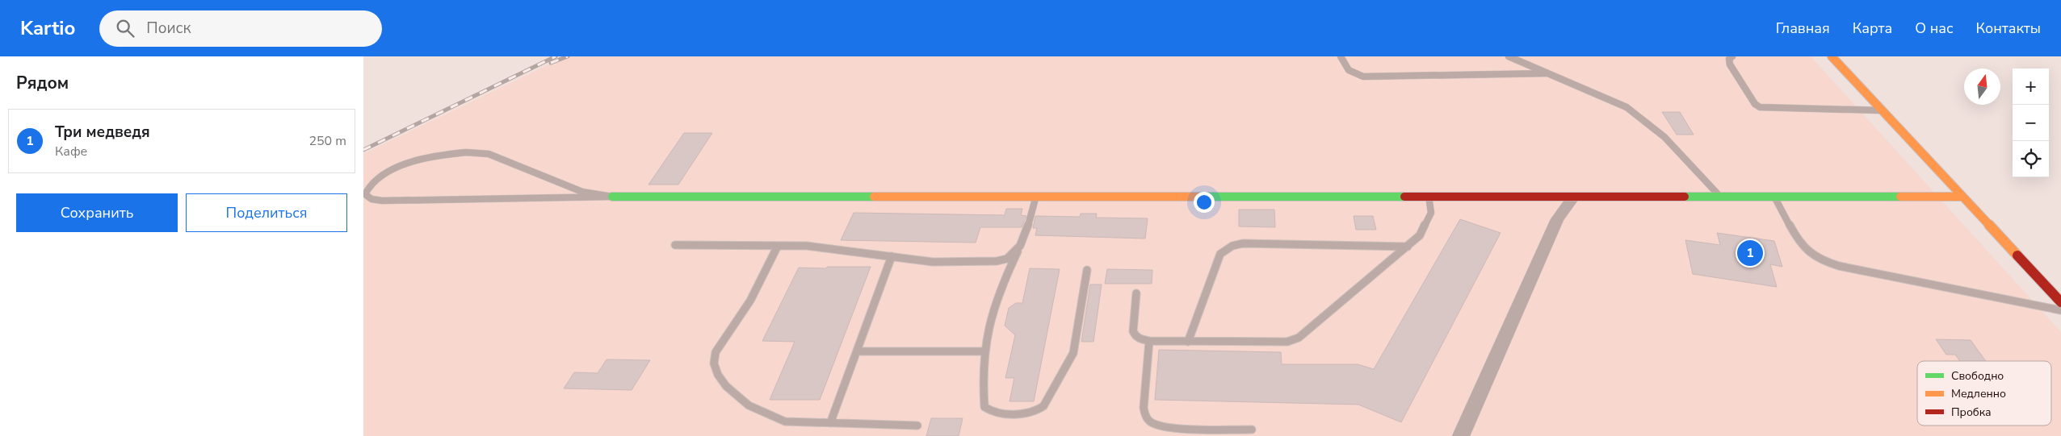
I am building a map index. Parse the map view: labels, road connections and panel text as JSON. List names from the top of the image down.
{
  "legend": ["Свободно", "Медленно", "Пробка"],
  "north": "top",
  "page": {
    "header": "Kartio",
    "search": "Поиск",
    "nav": [
      "Главная",
      "Карта",
      "О нас",
      "Контакты"
    ],
    "heading": "Рядом",
    "map_buttons": ["+", "−"],
    "list": [
      {
        "mark": "1",
        "name": "Три медведя",
        "note": "Кафе",
        "value": "250 m"
      }
    ],
    "buttons": ["Сохранить", "Поделиться"],
    "pins": "1"
  }
}
